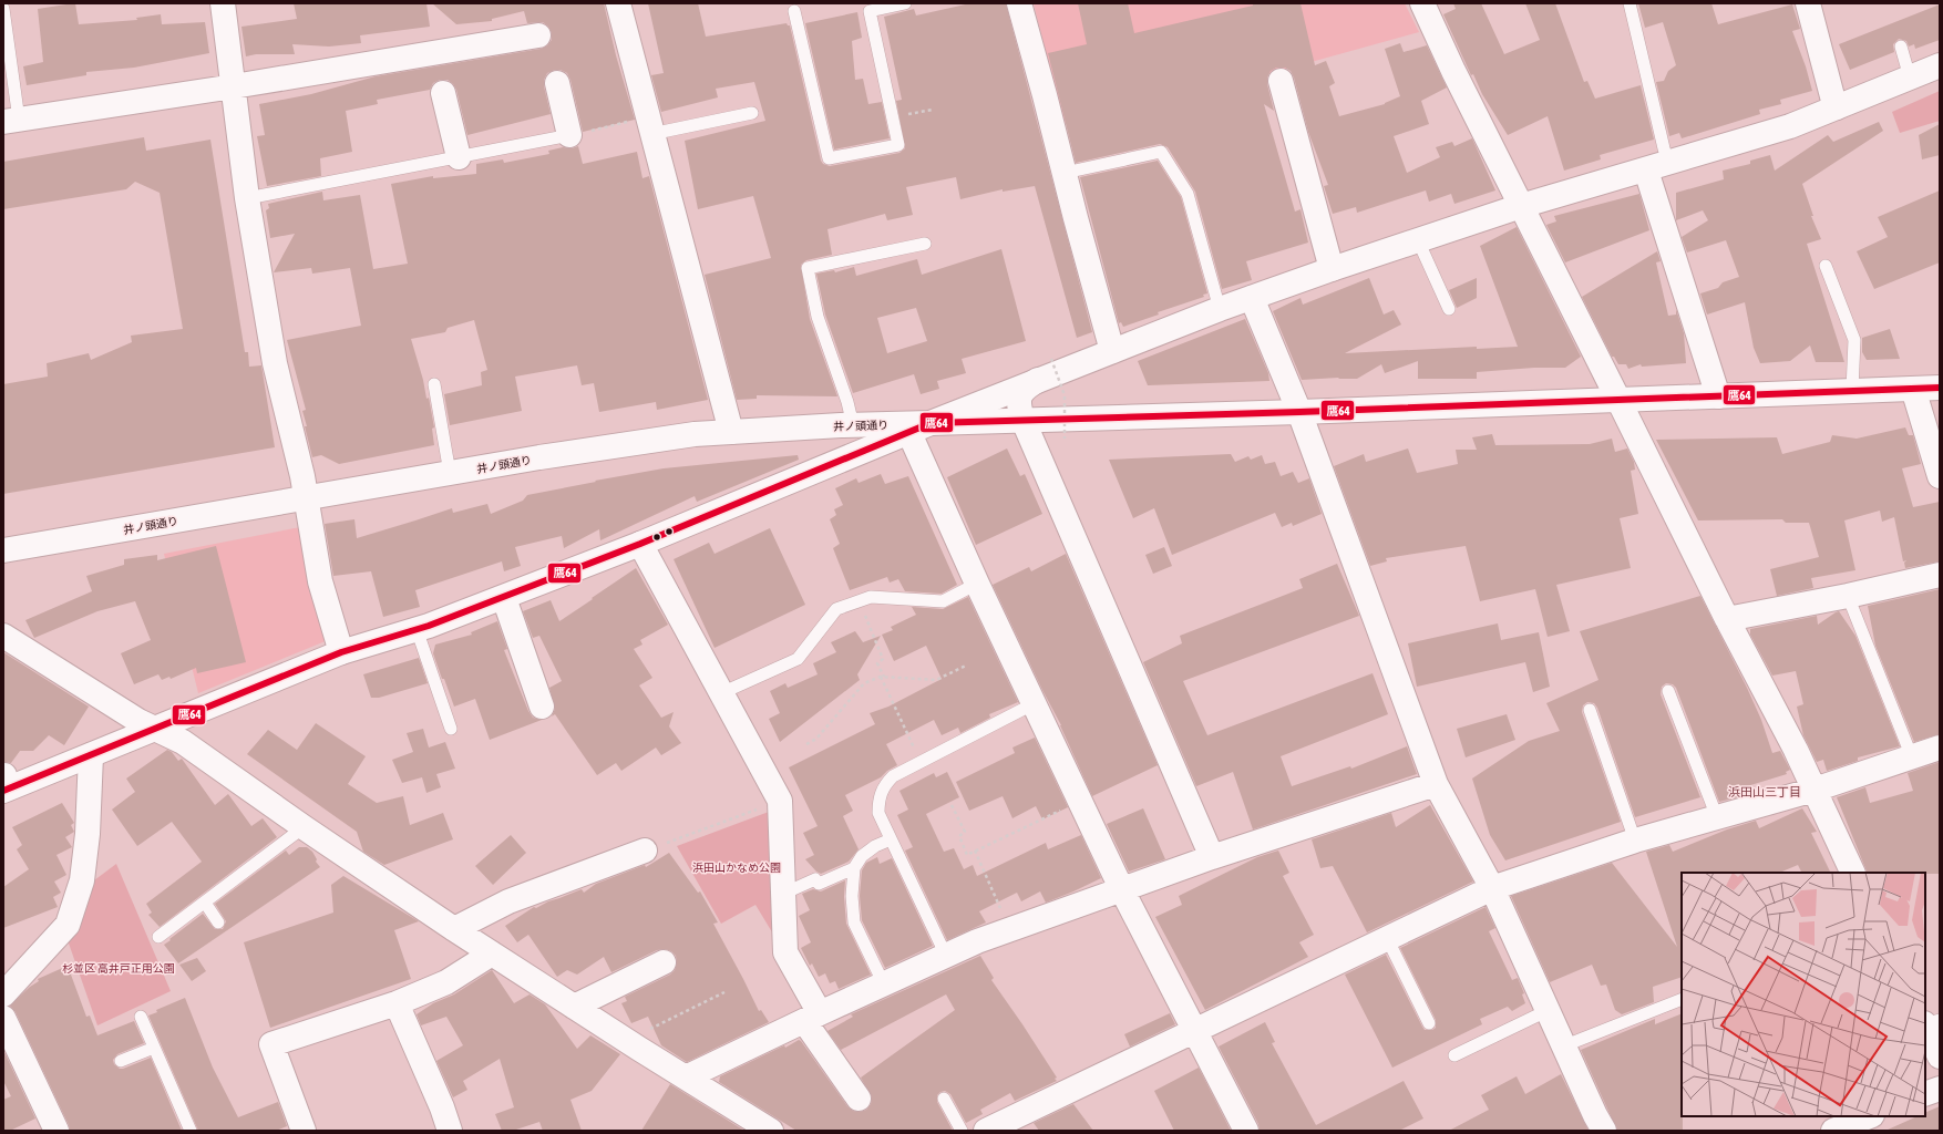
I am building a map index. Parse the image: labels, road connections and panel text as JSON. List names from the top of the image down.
{
  "streets": {
    "street": ["井ノ頭通り"]
  },
  "districts": ["浜田山三丁目"],
  "parks": ["浜田山かなめ公園", "杉並区 高井戸正用公園"],
  "lines": ["transit line 鷹64"]
}
